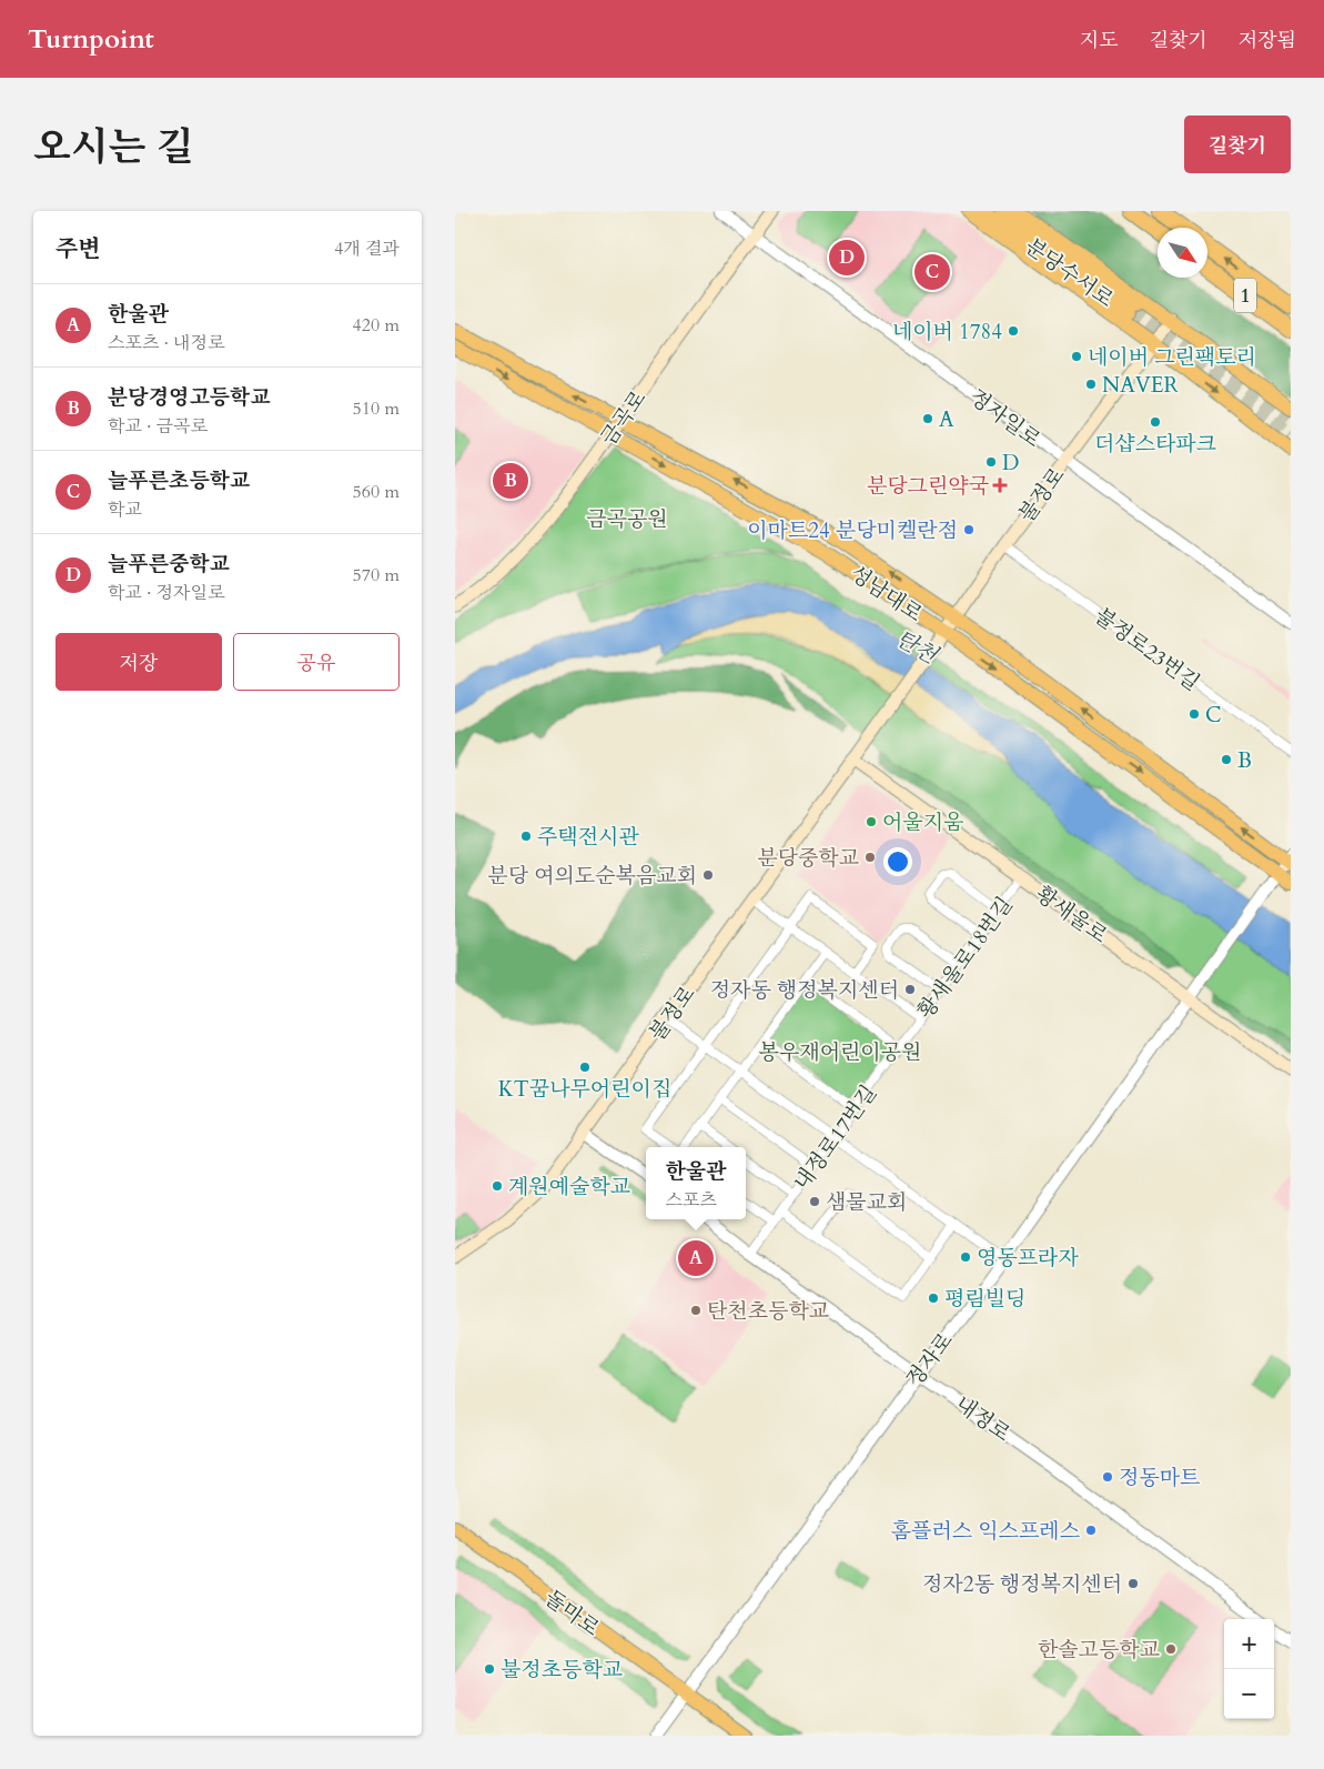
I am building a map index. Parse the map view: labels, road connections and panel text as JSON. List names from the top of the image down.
{
  "streets": {
    "highway": ["1"],
    "main road": [
      "분당수서로",
      "금곡로",
      "불정로",
      "성남대로",
      "황새울로",
      "돌마로"
    ],
    "street": [
      "정자일로",
      "불정로23번길",
      "황새울로18번길",
      "내정로17번길",
      "정자로",
      "내정로"
    ]
  },
  "crossings": [
    ["금곡로", "정자일로"],
    ["금곡로", "성남대로"],
    ["정자일로", "불정로"],
    ["불정로", "성남대로"],
    ["불정로", "불정로23번길"],
    ["불정로", "황새울로"],
    ["성남대로", "정자로"],
    ["황새울로", "황새울로18번길"],
    ["황새울로", "정자로"],
    ["황새울로18번길", "내정로17번길"],
    ["내정로17번길", "내정로"],
    ["정자로", "내정로"],
    ["정자로", "돌마로"]
  ],
  "water": ["탄천"],
  "parks": ["금곡공원", "봉우재어린이공원"],
  "places": {
    "other": [
      "네이버 1784",
      "네이버 그린팩토리",
      "NAVER",
      "A",
      "더샵스타파크",
      "D",
      "이마트24 분당미켈란점",
      "C",
      "B",
      "어울지움",
      "주택전시관",
      "분당중학교",
      "분당 여의도순복음교회",
      "정자동 행정복지센터",
      "KT꿈나무어린이집",
      "계원예술학교",
      "샘물교회",
      "영동프라자",
      "평림빌딩",
      "탄천초등학교",
      "정동마트",
      "홈플러스 익스프레스",
      "정자2동 행정복지센터",
      "한솔고등학교",
      "불정초등학교"
    ],
    "health": ["분당그린약국"]
  },
  "north": "bottom right",
  "page": {
    "header": "Turnpoint",
    "nav": ["지도", "길찾기", "저장됨"],
    "title": "오시는 길",
    "buttons": [
      "길찾기",
      ["저장", "공유"]
    ],
    "heading": ["주변", "4개 결과"],
    "pins": [
      "D",
      "C",
      "B",
      "A"
    ],
    "list": [
      {
        "mark": "A",
        "name": "한울관",
        "note": "스포츠 · 내정로",
        "value": "420 m"
      },
      {
        "mark": "B",
        "name": "분당경영고등학교",
        "note": "학교 · 금곡로",
        "value": "510 m"
      },
      {
        "mark": "C",
        "name": "늘푸른초등학교",
        "note": "학교",
        "value": "560 m"
      },
      {
        "mark": "D",
        "name": "늘푸른중학교",
        "note": "학교 · 정자일로",
        "value": "570 m"
      }
    ],
    "popup": ["한울관", "스포츠"],
    "map_buttons": ["+", "−"]
  }
}
